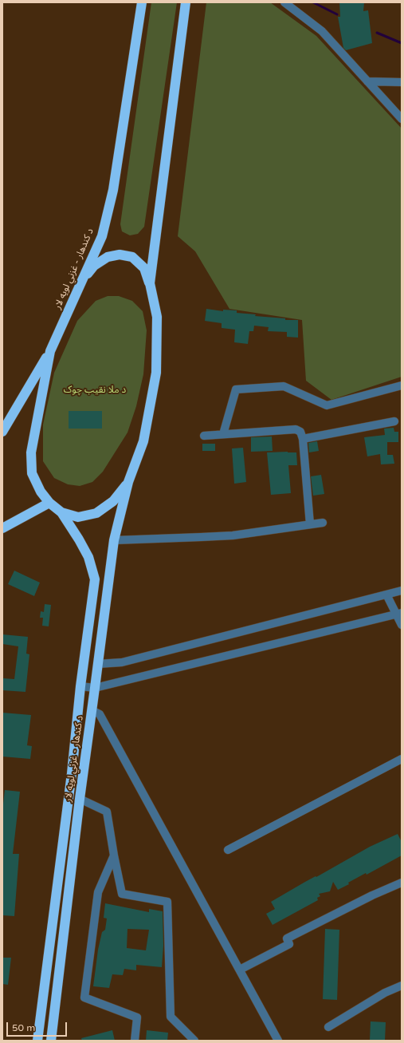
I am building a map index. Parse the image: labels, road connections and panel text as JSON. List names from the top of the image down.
{
  "streets": {
    "highway": ["د کندهار - غزني لويه لار"]
  },
  "parks": ["د ملا نقيب چوک"],
  "scale_bar": "50 m"
}
